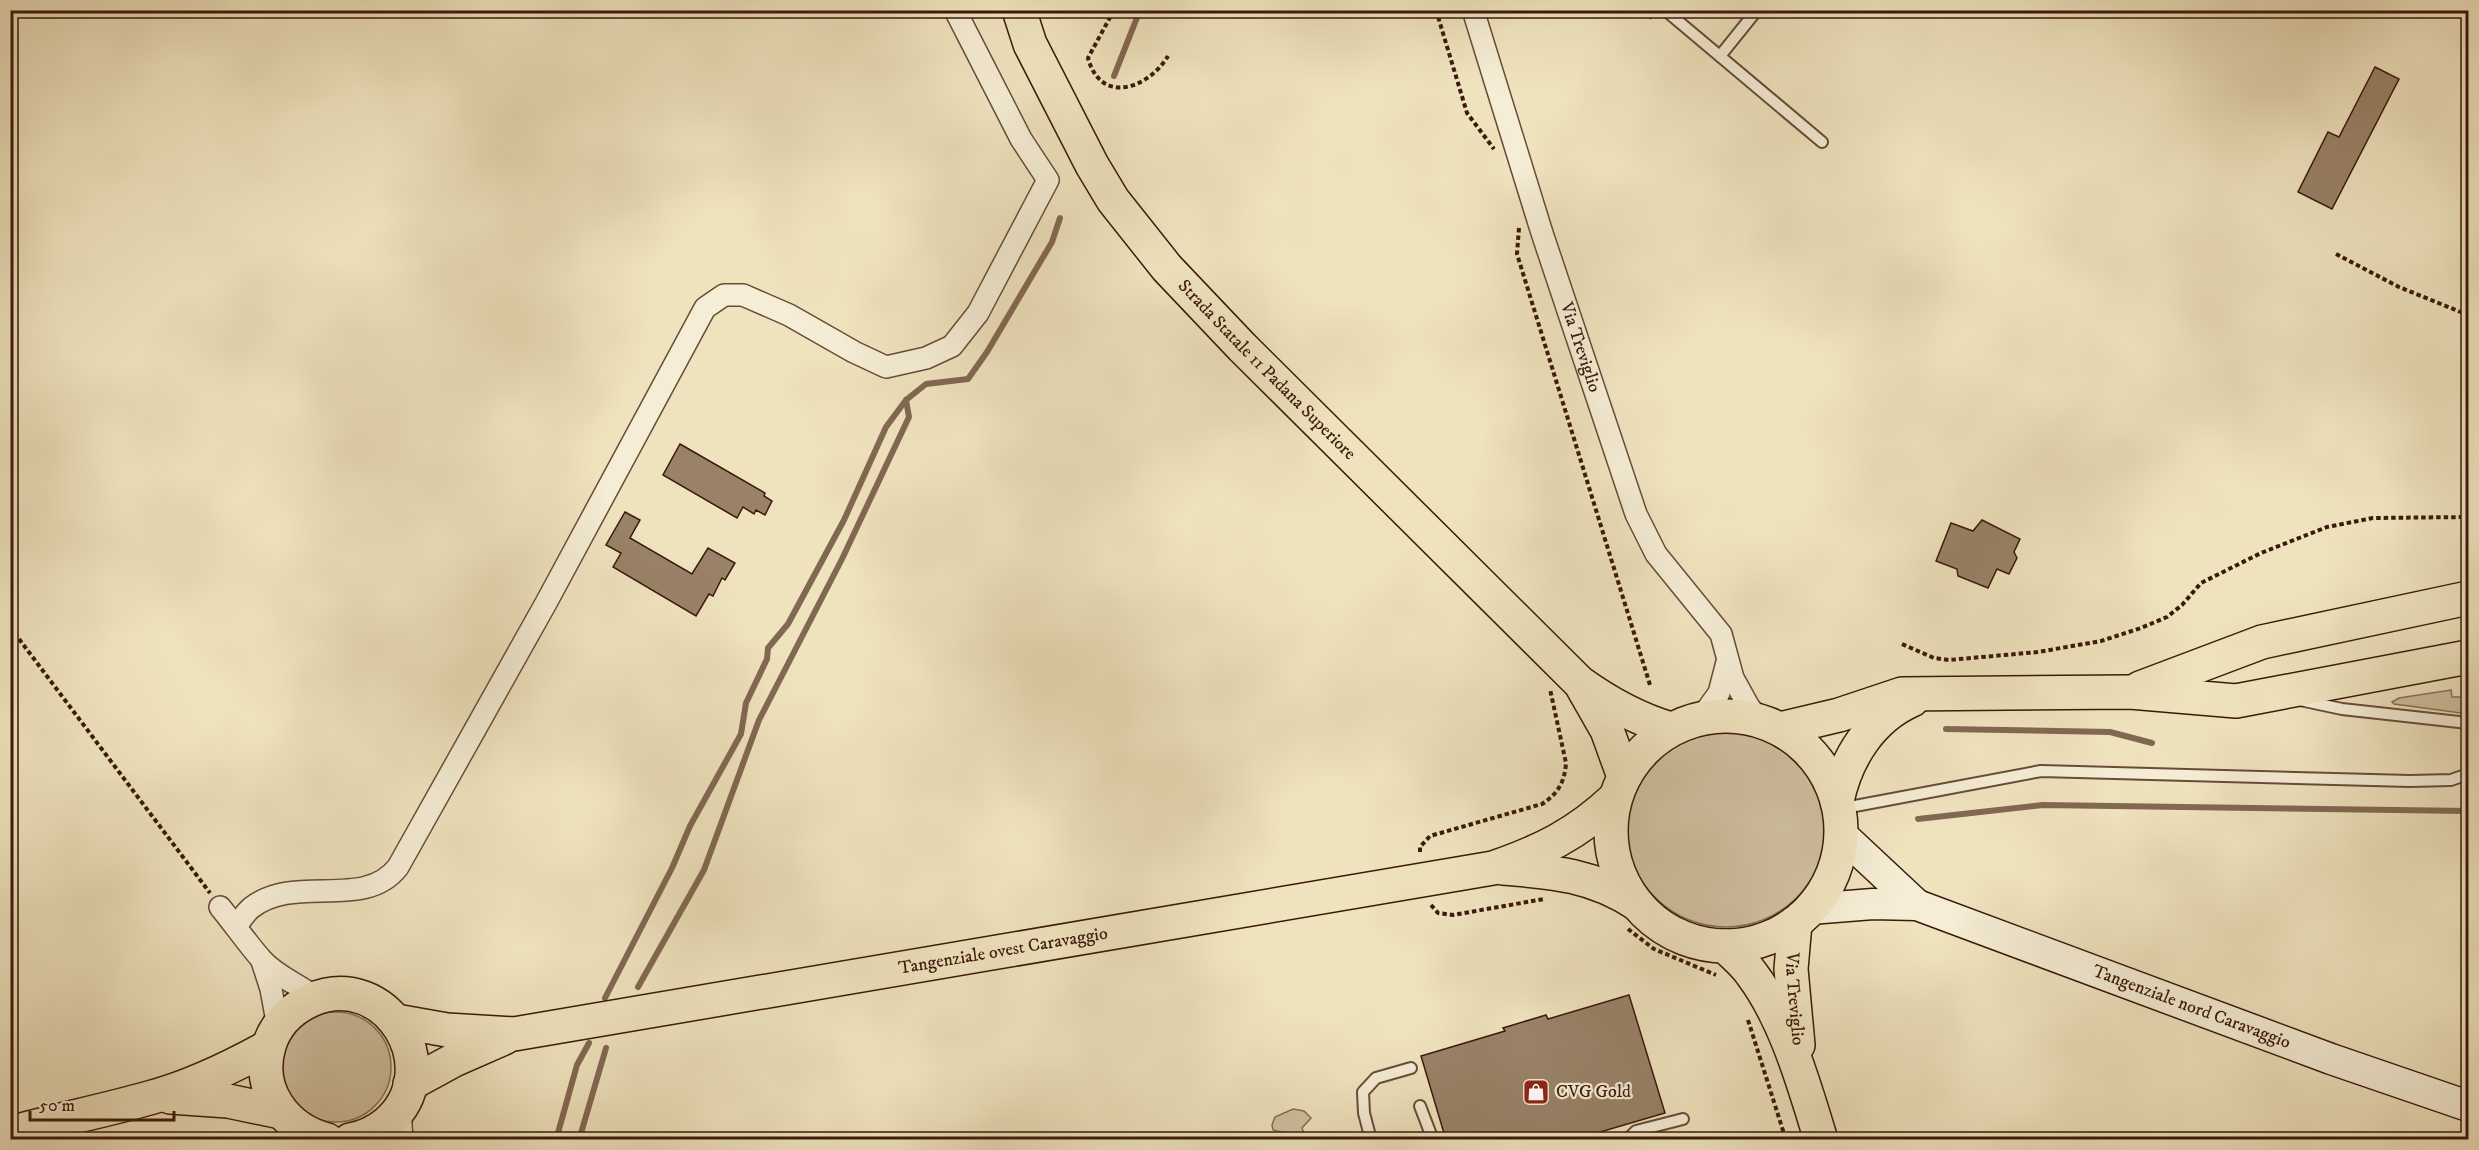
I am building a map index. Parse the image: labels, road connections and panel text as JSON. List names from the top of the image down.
{
  "streets": {
    "main road": [
      "Via Treviglio",
      "Strada Statale 11 Padana Superiore",
      "Tangenziale ovest Caravaggio",
      "Tangenziale nord Caravaggio"
    ]
  },
  "crossings": [
    ["Via Treviglio", "Tangenziale ovest Caravaggio"],
    ["Via Treviglio", "Tangenziale nord Caravaggio"],
    ["Strada Statale 11 Padana Superiore", "Tangenziale ovest Caravaggio"]
  ],
  "places": {
    "shop": ["CVG Gold"]
  },
  "scale_bar": "50 m"
}
